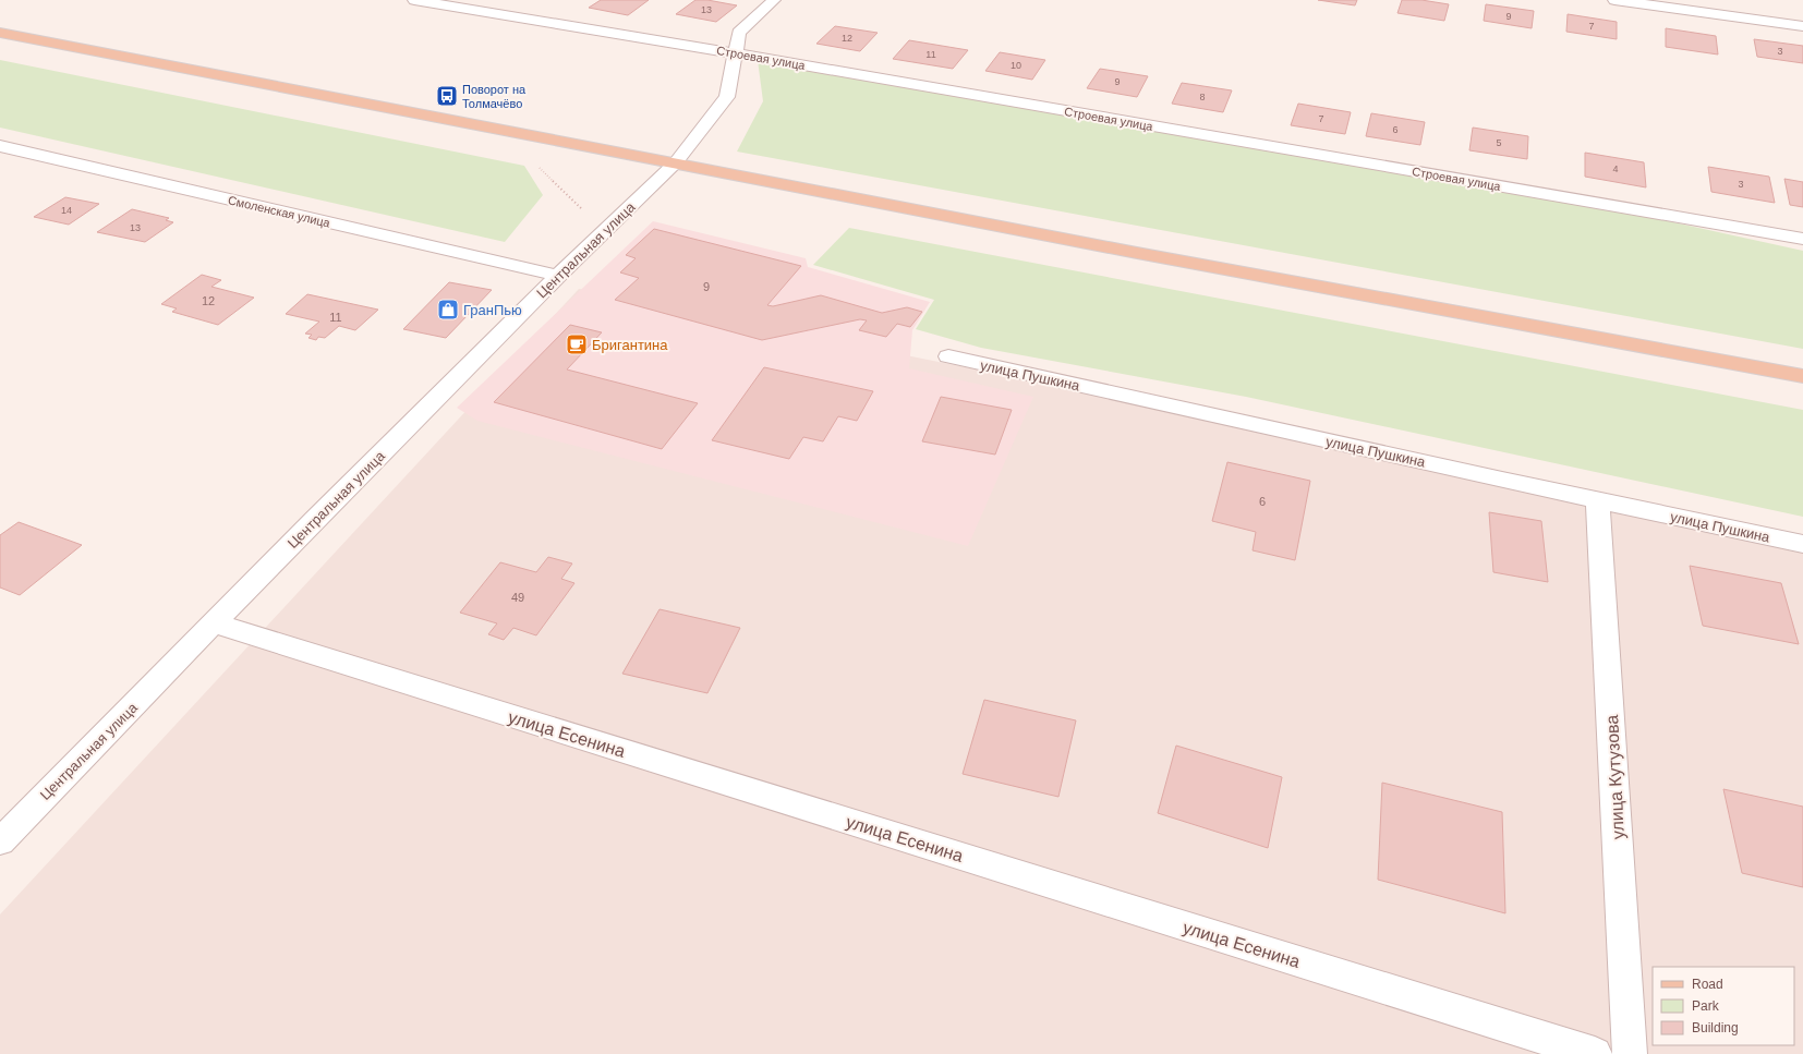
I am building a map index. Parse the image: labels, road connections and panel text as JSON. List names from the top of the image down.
{
  "streets": {
    "street": [
      "Строевая улица",
      "Смоленская улица",
      "Центральная улица",
      "улица Пушкина",
      "улица Есенина",
      "улица Кутузова"
    ]
  },
  "crossings": [
    ["Строевая улица", "Центральная улица"],
    ["Смоленская улица", "Центральная улица"],
    ["Центральная улица", "улица Есенина"],
    ["улица Пушкина", "улица Кутузова"]
  ],
  "places": {
    "bus stop": ["Поворот на Толмачёво"],
    "shop": ["ГранПью"],
    "cafe": ["Бригантина"]
  },
  "house_numbers": [
    "13",
    "9",
    "7",
    "12",
    "3",
    "11",
    "10",
    "9",
    "8",
    "7",
    "6",
    "5",
    "4",
    "3",
    "14",
    "13",
    "9",
    "12",
    "11",
    "6",
    "49"
  ],
  "legend": ["Road", "Park", "Building"]
}
